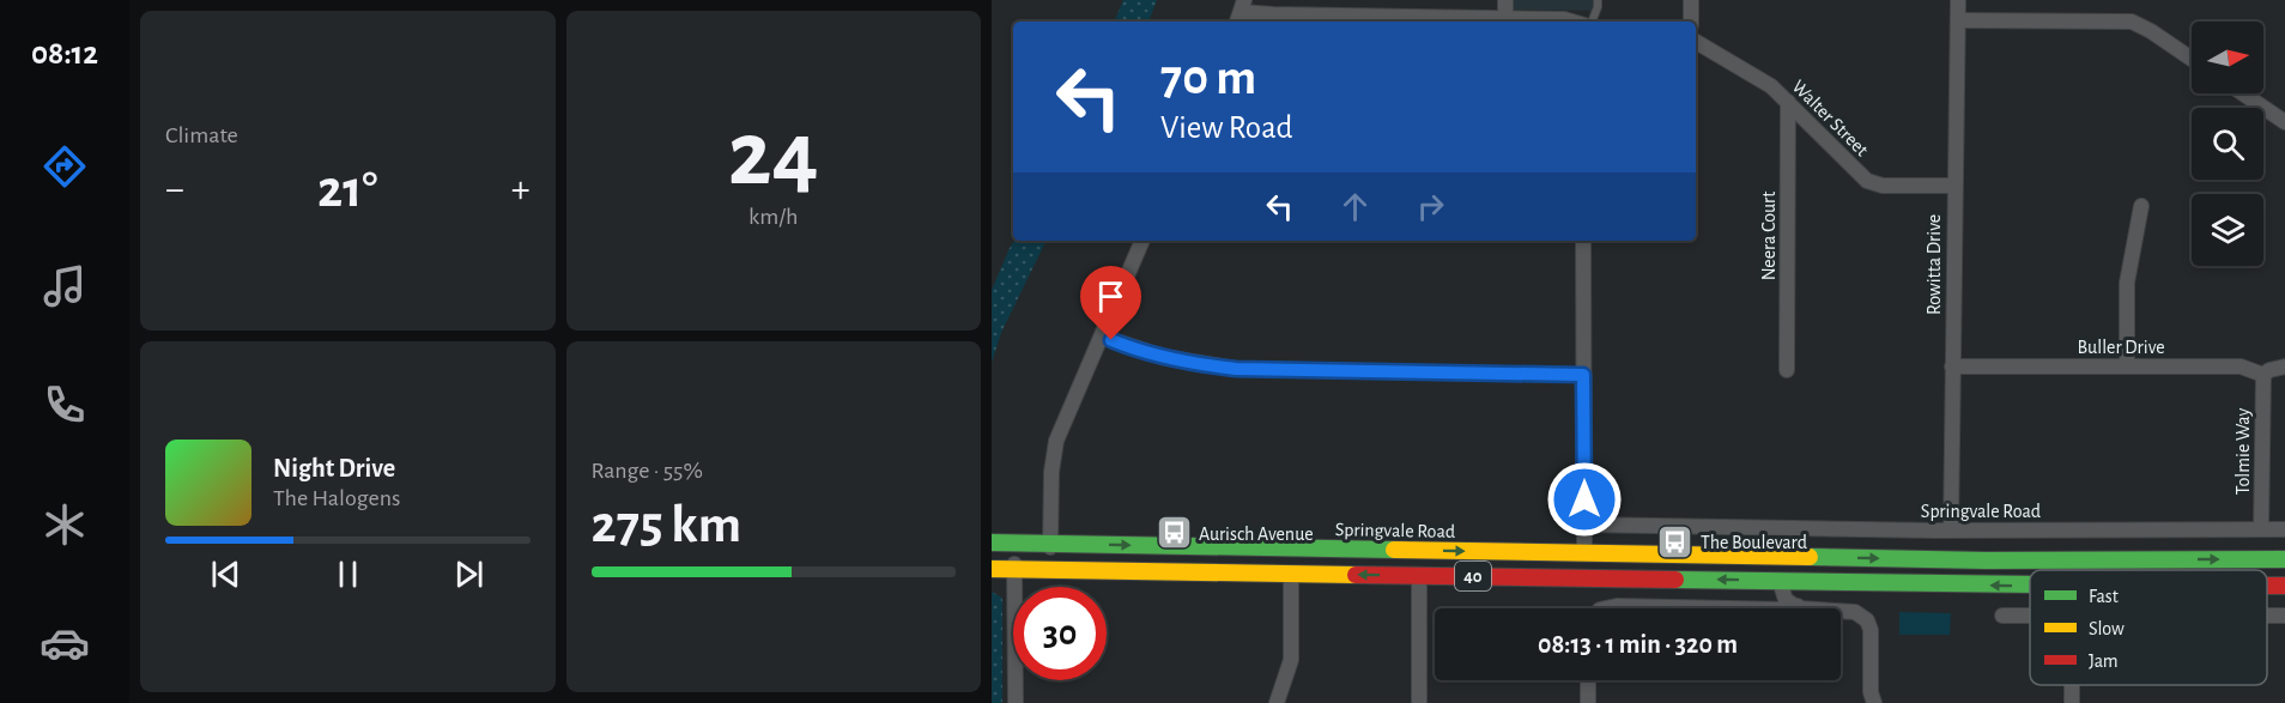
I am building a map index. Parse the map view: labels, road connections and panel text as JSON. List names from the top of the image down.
{
  "streets": {
    "highway": ["Springvale Road", "40"],
    "street": [
      "Walter Street",
      "Neera Court",
      "Rowitta Drive",
      "Buller Drive",
      "Tolmie Way"
    ]
  },
  "crossings": [
    ["Walter Street", "Neera Court"],
    ["Walter Street", "Rowitta Drive"],
    ["Rowitta Drive", "Buller Drive"],
    ["Rowitta Drive", "Springvale Road"],
    ["Buller Drive", "Tolmie Way"],
    ["Tolmie Way", "Springvale Road"]
  ],
  "places": {
    "bus stop": ["Aurisch Avenue", "The Boulevard"]
  },
  "legend": ["Fast", "Slow", "Jam"],
  "north": "right",
  "page": {
    "tabs": "08:12",
    "tile": [
      "Climate",
      ["24", "km/h"],
      ["Range · 55%", "275 km"]
    ],
    "turn": ["70 m", "View Road"],
    "heat": ["−", "21°", "+"],
    "song": ["Night Drive", "The Halogens"],
    "limit": "30",
    "trip": "08:13 · 1 min · 320 m"
  }
}
